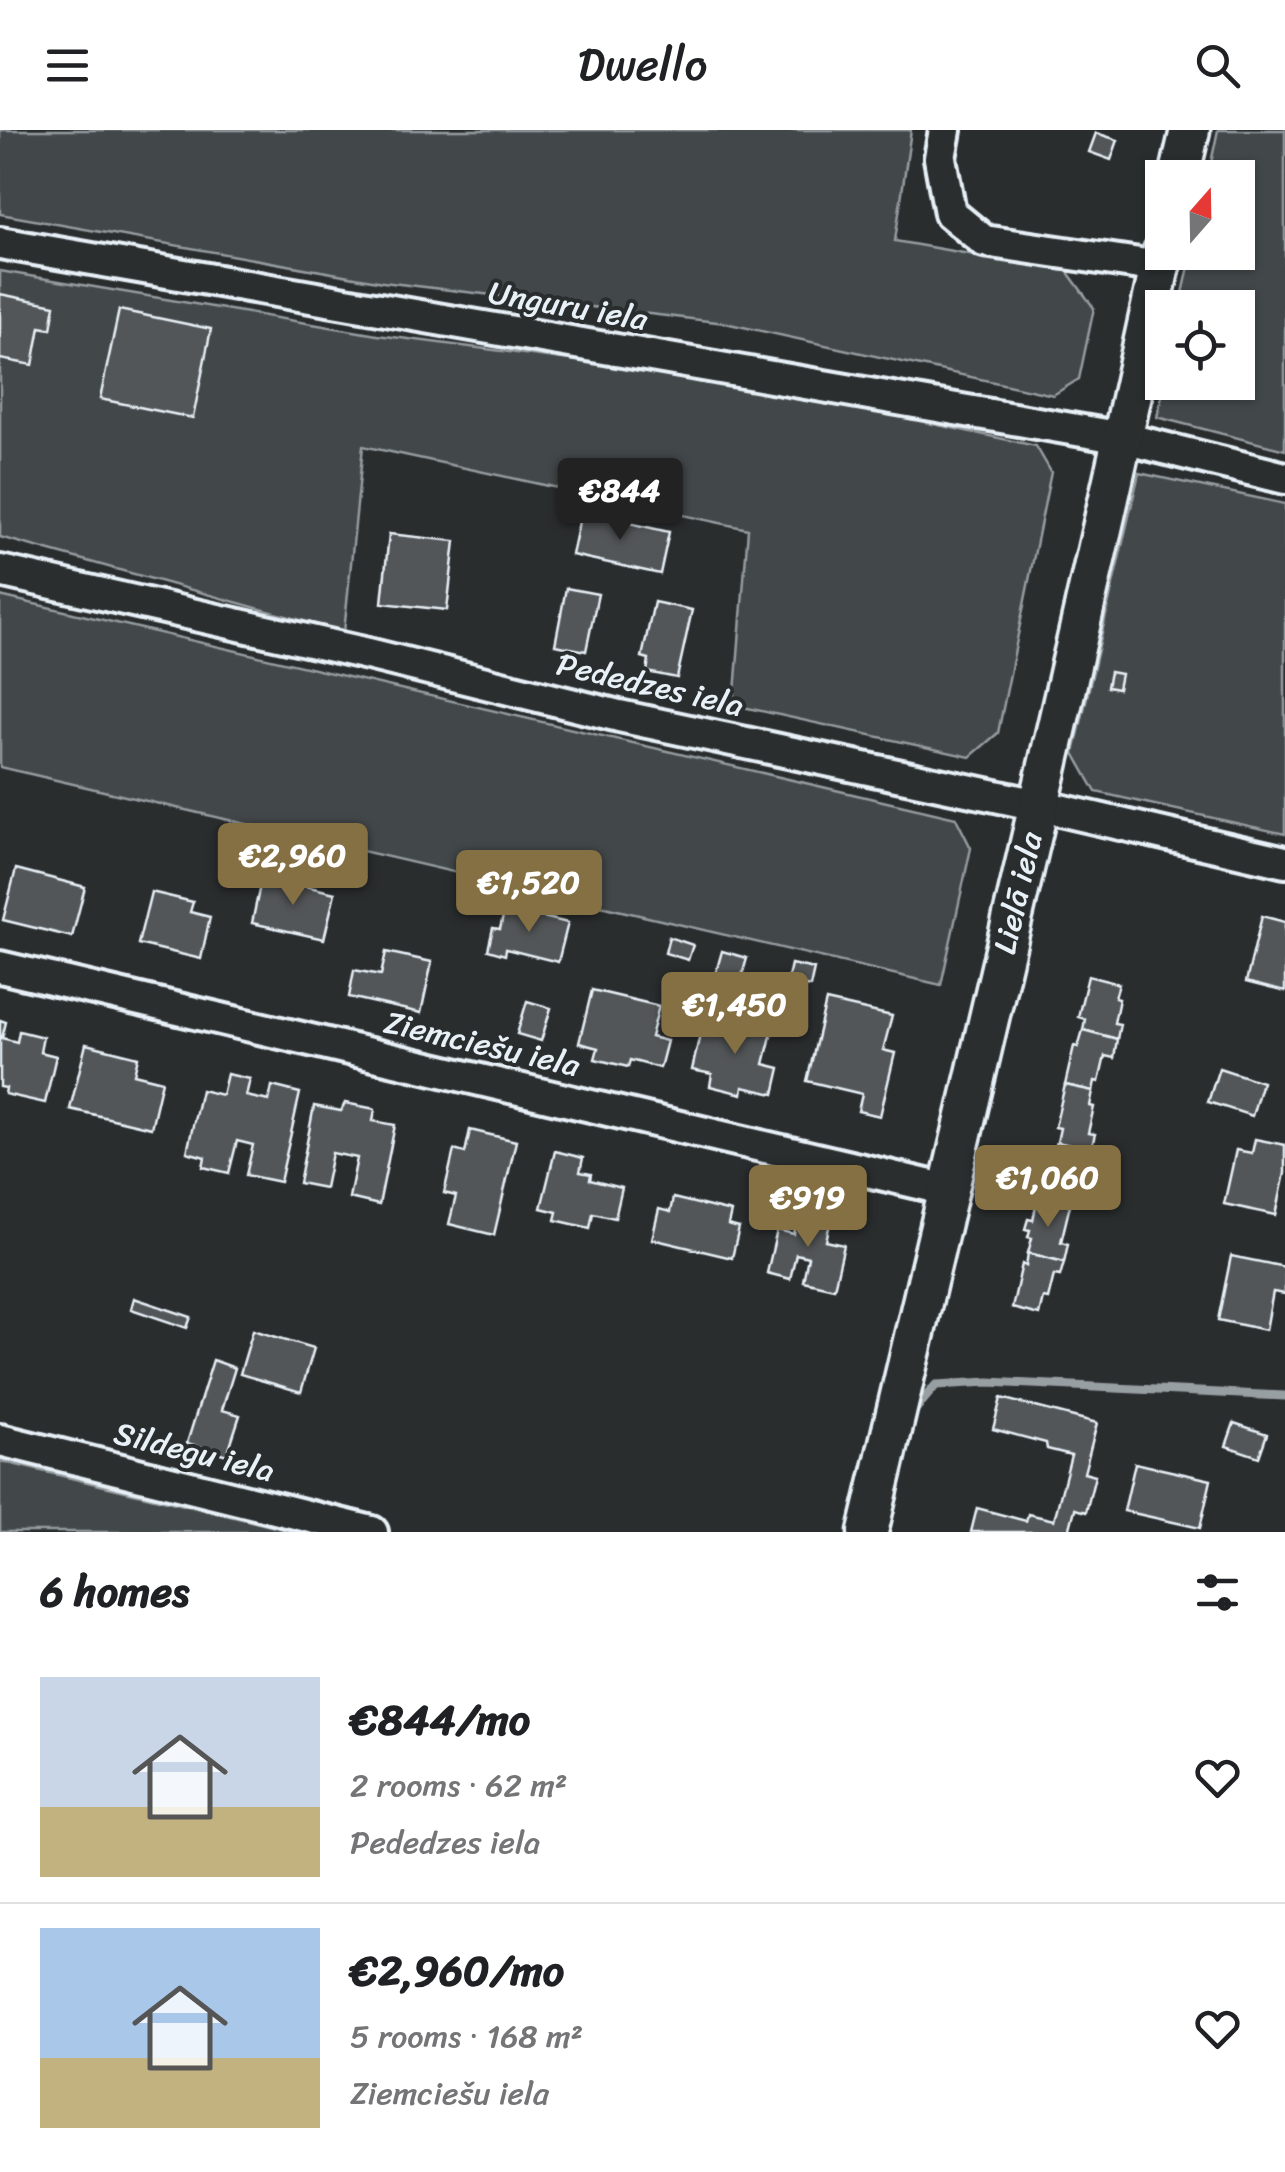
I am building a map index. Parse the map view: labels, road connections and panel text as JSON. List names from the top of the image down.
{
  "streets": {
    "street": [
      "Unguru iela",
      "Pededzes iela",
      "Lielā iela",
      "Ziemciešu iela",
      "Sildegu iela"
    ]
  },
  "crossings": [
    ["Unguru iela", "Lielā iela"],
    ["Pededzes iela", "Lielā iela"],
    ["Lielā iela", "Ziemciešu iela"]
  ],
  "north": "top",
  "page": {
    "header": "Dwello",
    "price": [
      "€844",
      "€2,960",
      "€1,520",
      "€1,450",
      "€1,060",
      "€919"
    ],
    "heading": "6 homes",
    "list": [
      {
        "name": "€844/mo",
        "note": "2 rooms · 62 m² · Pededzes iela"
      },
      {
        "name": "€2,960/mo",
        "note": "5 rooms · 168 m² · Ziemciešu iela"
      }
    ]
  }
}
